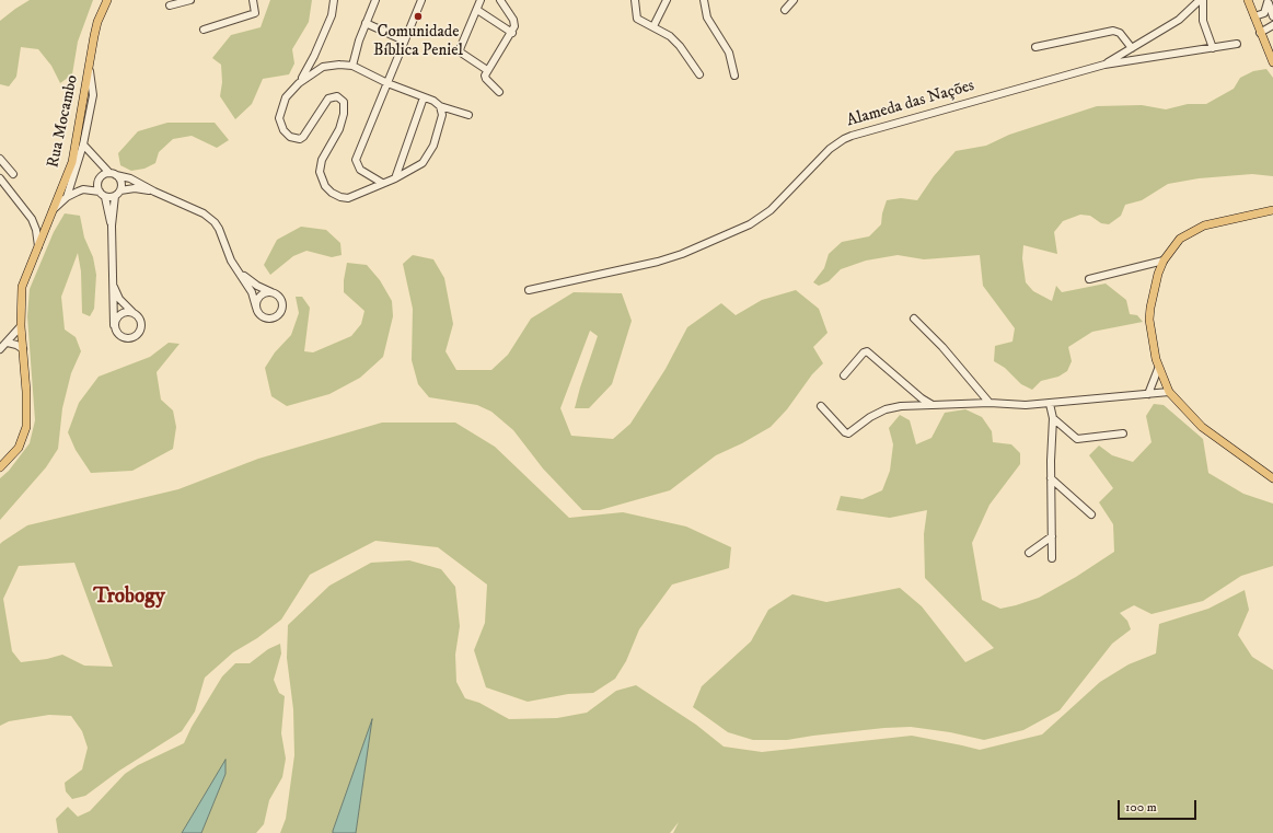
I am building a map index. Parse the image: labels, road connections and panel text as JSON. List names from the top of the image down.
{
  "streets": {
    "main road": ["Rua Mocambo"],
    "street": ["Alameda das Nações"]
  },
  "districts": ["Trobogy"],
  "places": ["Comunidade Bíblica Peniel"],
  "scale_bar": "100 m"
}
